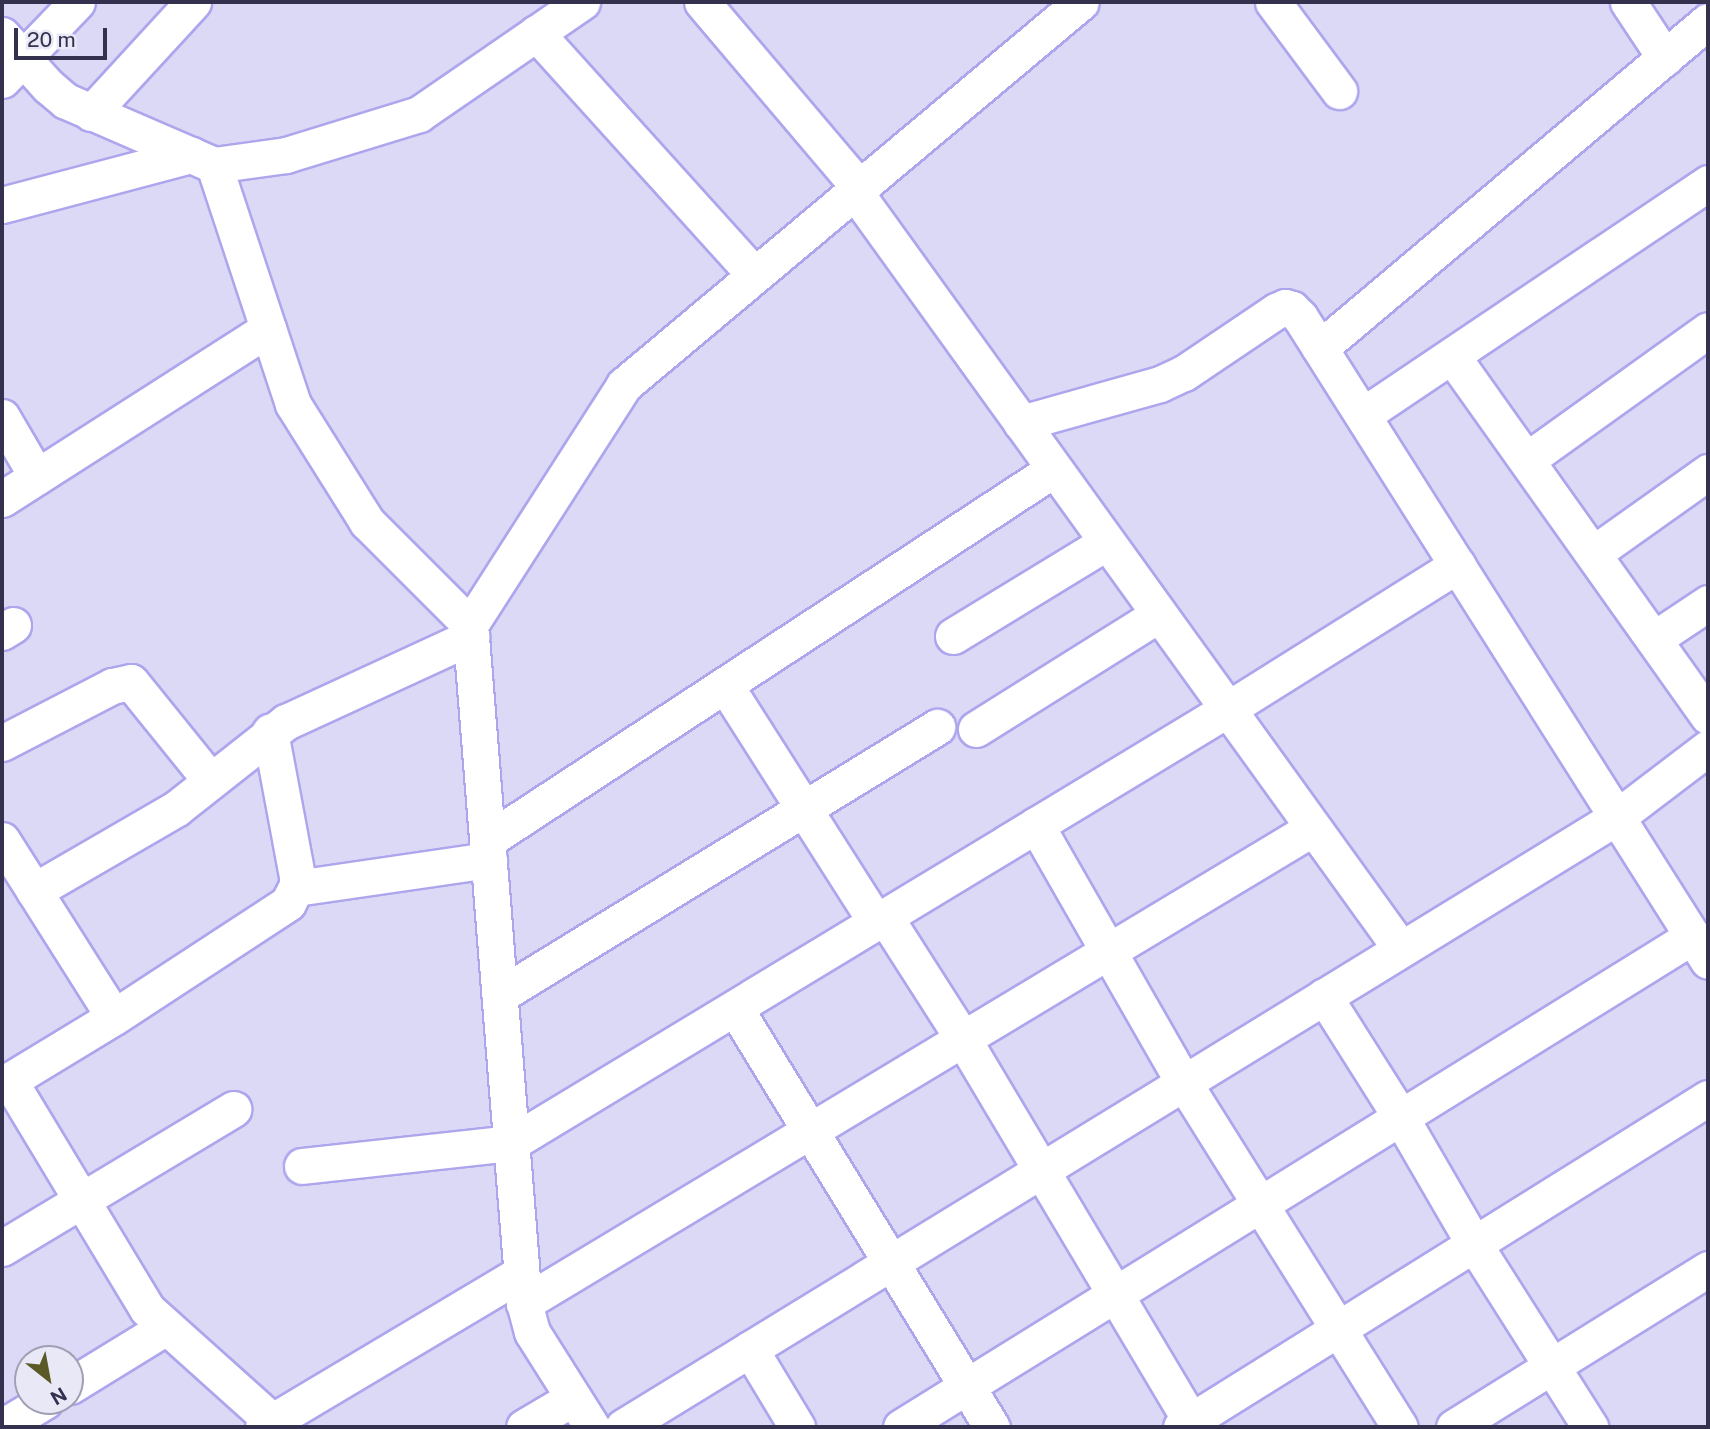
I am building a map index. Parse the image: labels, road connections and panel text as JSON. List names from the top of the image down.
{
  "scale_bar": "20 m",
  "north": "bottom right"
}
